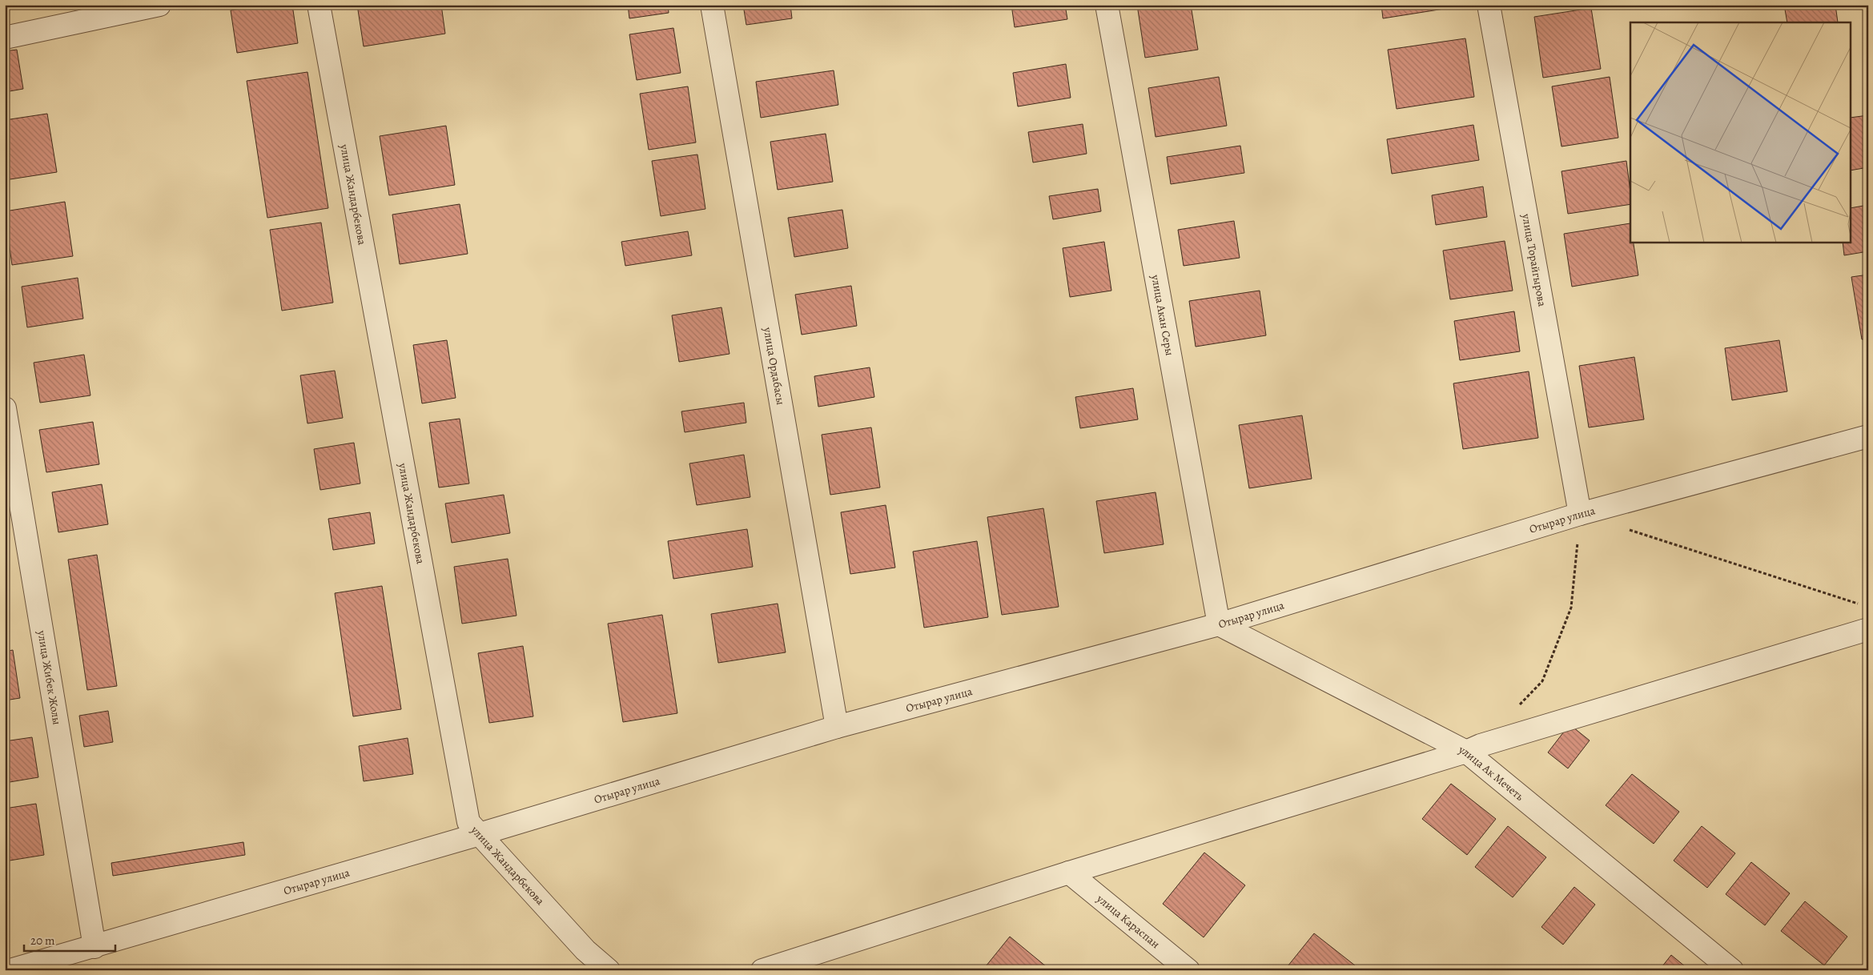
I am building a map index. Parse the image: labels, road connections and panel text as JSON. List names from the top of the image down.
{
  "streets": {
    "street": [
      "улица Жандарбекова",
      "улица Торайгырова",
      "улица Акан Серы",
      "улица Ордабасы",
      "Отырар улица",
      "улица Жибек Жолы",
      "улица Ак Мечеть",
      "улица Караспан"
    ]
  },
  "crossings": [
    ["улица Жандарбекова", "Отырар улица"],
    ["улица Торайгырова", "Отырар улица"],
    ["улица Акан Серы", "Отырар улица"],
    ["улица Акан Серы", "улица Ак Мечеть"],
    ["улица Ордабасы", "Отырар улица"],
    ["Отырар улица", "улица Жибек Жолы"],
    ["Отырар улица", "улица Ак Мечеть"]
  ],
  "scale_bar": "20 m"
}
